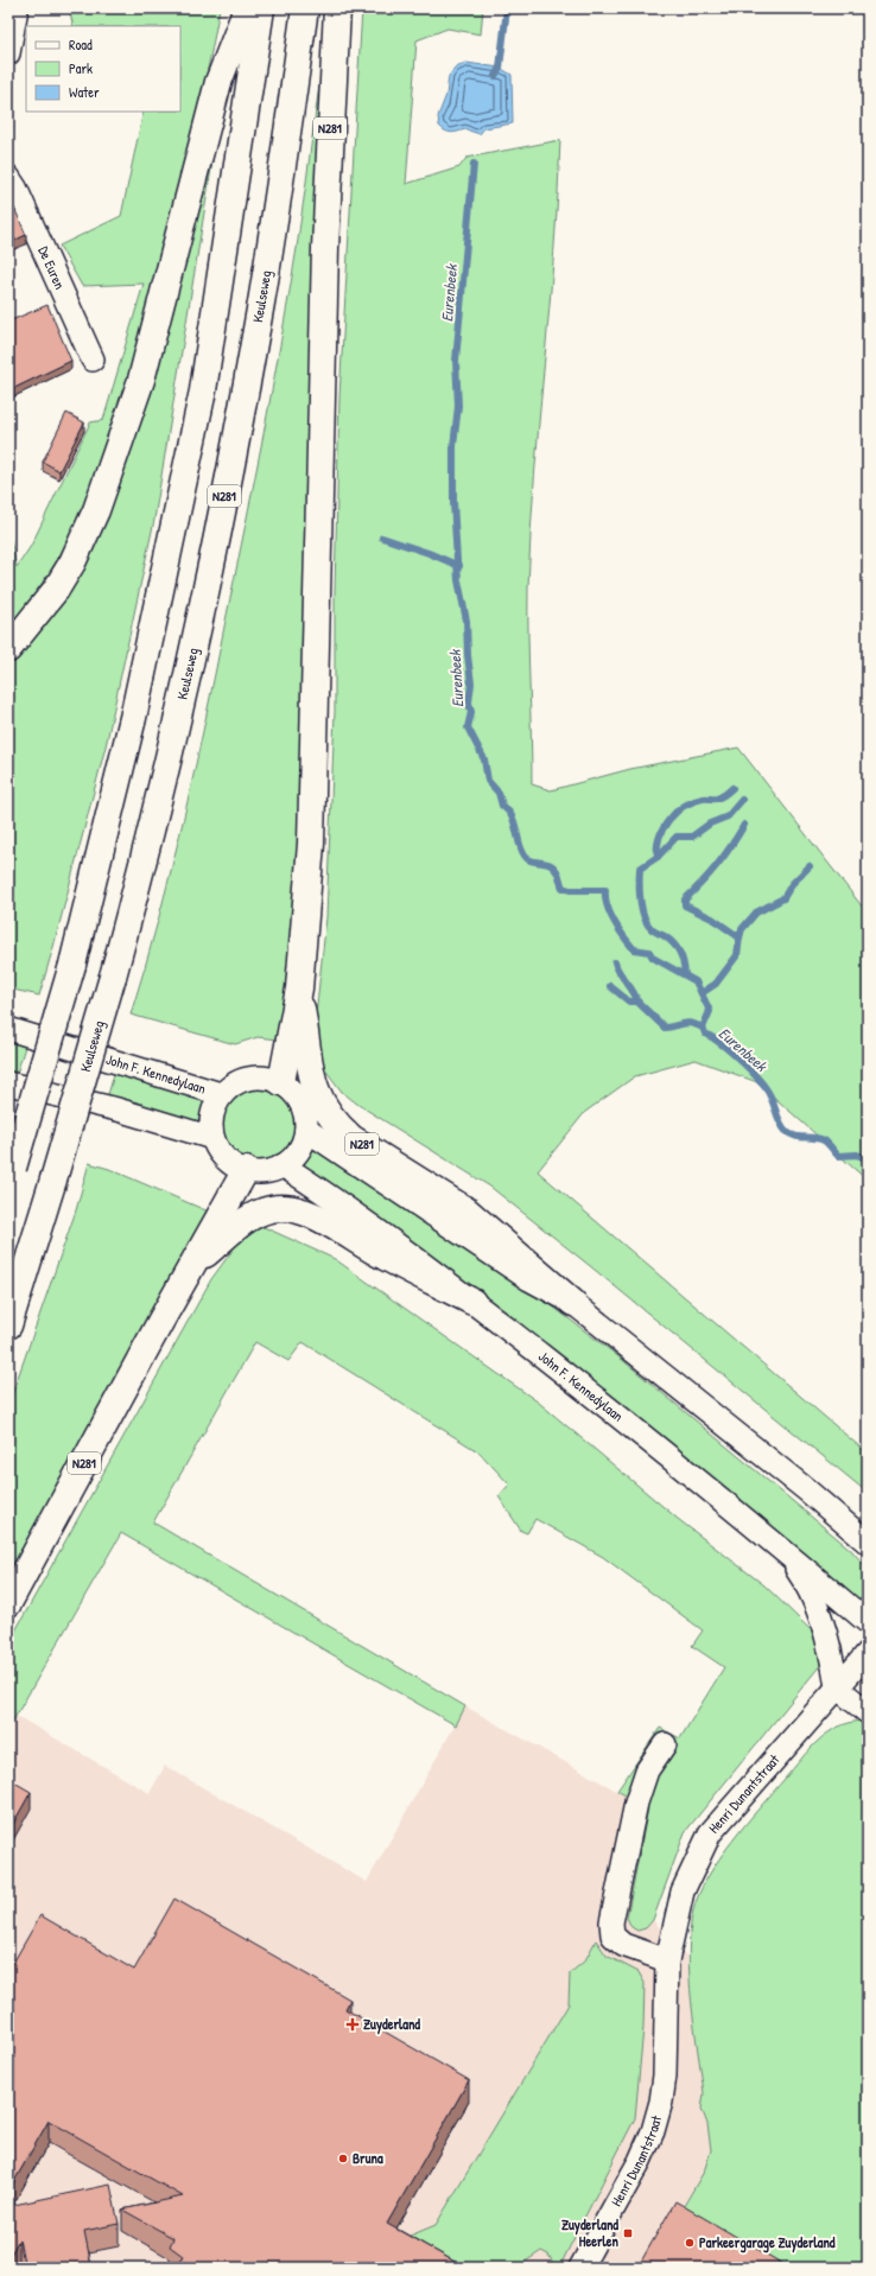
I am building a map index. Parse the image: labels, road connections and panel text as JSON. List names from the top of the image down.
{
  "streets": {
    "highway": ["N281", "Keulseweg"],
    "street": ["De Euren", "John F. Kennedylaan", "Henri Dunantstraat"]
  },
  "crossings": [
    ["N281", "John F. Kennedylaan"]
  ],
  "water": ["Eurenbeek"],
  "places": {
    "health": ["Zuyderland"],
    "other": ["Bruna", "Parkeergarage Zuyderland"],
    "transit": ["Zuyderland Heerlen"]
  },
  "legend": ["Road", "Park", "Water"]
}
